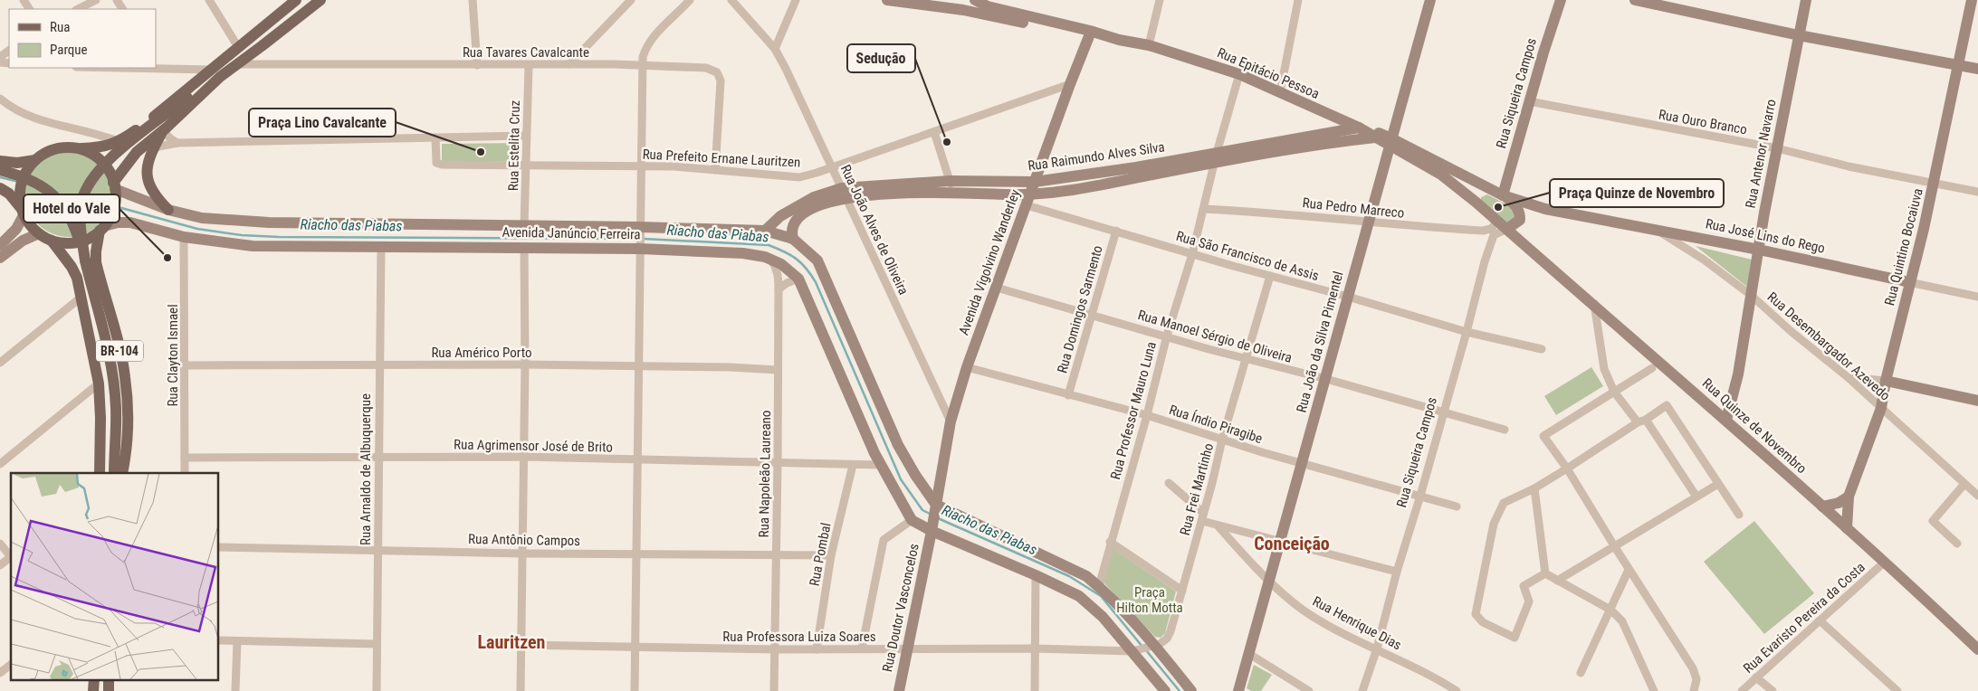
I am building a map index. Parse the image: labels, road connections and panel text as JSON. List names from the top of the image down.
{
  "streets": {
    "main road": [
      "Rua Epitácio Pessoa",
      "Rua Siqueira Campos",
      "Rua Antenor Navarro",
      "Rua Raimundo Alves Silva",
      "Avenida Janúncio Ferreira",
      "Rua José Lins do Rego",
      "Rua Quintino Bocaiuva",
      "Avenida Vigolvino Wanderley",
      "Rua João da Silva Pimentel",
      "BR-104",
      "Rua Quinze de Novembro",
      "Rua Doutor Vasconcelos"
    ],
    "street": [
      "Rua Tavares Cavalcante",
      "Rua Ouro Branco",
      "Rua Estelita Cruz",
      "Rua Prefeito Ernane Lauritzen",
      "Rua Pedro Marreco",
      "Rua João Alves de Oliveira",
      "Rua São Francisco de Assis",
      "Rua Domingos Sarmento",
      "Rua Manoel Sérgio de Oliveira",
      "Rua Desembargador Azevedo",
      "Rua Américo Porto",
      "Rua Clayton Ismael",
      "Rua Professor Mauro Luna",
      "Rua Índio Piragibe",
      "Rua Agrimensor José de Brito",
      "Rua Arnaldo de Albuquerque",
      "Rua Napoleão Laureano",
      "Rua Frei Martinho",
      "Rua Antônio Campos",
      "Rua Pombal",
      "Rua Evaristo Pereira da Costa",
      "Rua Henrique Dias",
      "Rua Professora Luiza Soares"
    ]
  },
  "crossings": [
    ["Rua Tavares Cavalcante", "Rua Estelita Cruz"],
    ["Rua Tavares Cavalcante", "Rua Prefeito Ernane Lauritzen"],
    ["Rua Epitácio Pessoa", "Rua Raimundo Alves Silva"],
    ["Rua Epitácio Pessoa", "Rua José Lins do Rego"],
    ["Rua Epitácio Pessoa", "Avenida Vigolvino Wanderley"],
    ["Rua Epitácio Pessoa", "Rua João da Silva Pimentel"],
    ["Rua Epitácio Pessoa", "Rua Professor Mauro Luna"],
    ["Rua Epitácio Pessoa", "Rua Quinze de Novembro"],
    ["Rua Siqueira Campos", "Rua Ouro Branco"],
    ["Rua Siqueira Campos", "Rua Pedro Marreco"],
    ["Rua Siqueira Campos", "Rua José Lins do Rego"],
    ["Rua Siqueira Campos", "Rua São Francisco de Assis"],
    ["Rua Siqueira Campos", "Rua Manoel Sérgio de Oliveira"],
    ["Rua Siqueira Campos", "Rua Índio Piragibe"],
    ["Rua Siqueira Campos", "Rua Quinze de Novembro"],
    ["Rua Siqueira Campos", "Rua Henrique Dias"],
    ["Rua Ouro Branco", "Rua Antenor Navarro"],
    ["Rua Ouro Branco", "Rua Quintino Bocaiuva"],
    ["Rua Estelita Cruz", "Rua Prefeito Ernane Lauritzen"],
    ["Rua Estelita Cruz", "Avenida Janúncio Ferreira"],
    ["Rua Antenor Navarro", "Rua José Lins do Rego"],
    ["Rua Antenor Navarro", "Rua Desembargador Azevedo"],
    ["Rua Antenor Navarro", "Rua Quinze de Novembro"],
    ["Rua Raimundo Alves Silva", "Rua João Alves de Oliveira"],
    ["Rua Raimundo Alves Silva", "Avenida Janúncio Ferreira"],
    ["Rua Raimundo Alves Silva", "Rua São Francisco de Assis"],
    ["Rua Raimundo Alves Silva", "Avenida Vigolvino Wanderley"],
    ["Rua Raimundo Alves Silva", "Rua Professor Mauro Luna"],
    ["Rua Prefeito Ernane Lauritzen", "Rua João Alves de Oliveira"],
    ["Rua Prefeito Ernane Lauritzen", "Avenida Vigolvino Wanderley"],
    ["Rua Pedro Marreco", "Rua João da Silva Pimentel"],
    ["Rua Pedro Marreco", "Rua Professor Mauro Luna"],
    ["Rua Pedro Marreco", "Rua Quinze de Novembro"],
    ["Rua João Alves de Oliveira", "Avenida Vigolvino Wanderley"],
    ["Avenida Janúncio Ferreira", "Avenida Vigolvino Wanderley"],
    ["Avenida Janúncio Ferreira", "BR-104"],
    ["Avenida Janúncio Ferreira", "Rua Clayton Ismael"],
    ["Avenida Janúncio Ferreira", "Rua Agrimensor José de Brito"],
    ["Avenida Janúncio Ferreira", "Rua Arnaldo de Albuquerque"],
    ["Avenida Janúncio Ferreira", "Rua Napoleão Laureano"],
    ["Avenida Janúncio Ferreira", "Rua Doutor Vasconcelos"],
    ["Avenida Janúncio Ferreira", "Rua Professora Luiza Soares"],
    ["Rua José Lins do Rego", "Rua Quintino Bocaiuva"],
    ["Rua José Lins do Rego", "Rua João da Silva Pimentel"],
    ["Rua José Lins do Rego", "Rua Desembargador Azevedo"],
    ["Rua José Lins do Rego", "Rua Quinze de Novembro"],
    ["Rua Quintino Bocaiuva", "Rua Desembargador Azevedo"],
    ["Rua Quintino Bocaiuva", "Rua Quinze de Novembro"],
    ["Rua São Francisco de Assis", "Avenida Vigolvino Wanderley"],
    ["Rua São Francisco de Assis", "Rua Domingos Sarmento"],
    ["Rua São Francisco de Assis", "Rua João da Silva Pimentel"],
    ["Rua São Francisco de Assis", "Rua Professor Mauro Luna"],
    ["Rua São Francisco de Assis", "Rua Frei Martinho"],
    ["Avenida Vigolvino Wanderley", "Rua Manoel Sérgio de Oliveira"],
    ["Avenida Vigolvino Wanderley", "Rua Índio Piragibe"],
    ["Avenida Vigolvino Wanderley", "Rua Doutor Vasconcelos"],
    ["Rua Domingos Sarmento", "Rua Manoel Sérgio de Oliveira"],
    ["Rua Domingos Sarmento", "Rua Índio Piragibe"],
    ["Rua Manoel Sérgio de Oliveira", "Rua João da Silva Pimentel"],
    ["Rua Manoel Sérgio de Oliveira", "Rua Professor Mauro Luna"],
    ["Rua Manoel Sérgio de Oliveira", "Rua Frei Martinho"],
    ["Rua João da Silva Pimentel", "Rua Índio Piragibe"],
    ["Rua João da Silva Pimentel", "Rua Quinze de Novembro"],
    ["Rua João da Silva Pimentel", "Rua Henrique Dias"],
    ["Rua Américo Porto", "Rua Clayton Ismael"],
    ["Rua Américo Porto", "Rua Arnaldo de Albuquerque"],
    ["Rua Américo Porto", "Rua Napoleão Laureano"],
    ["Rua Clayton Ismael", "Rua Agrimensor José de Brito"],
    ["Rua Professor Mauro Luna", "Rua Índio Piragibe"],
    ["Rua Índio Piragibe", "Rua Frei Martinho"],
    ["Rua Quinze de Novembro", "Rua Evaristo Pereira da Costa"],
    ["Rua Agrimensor José de Brito", "Rua Arnaldo de Albuquerque"],
    ["Rua Agrimensor José de Brito", "Rua Napoleão Laureano"],
    ["Rua Agrimensor José de Brito", "Rua Pombal"],
    ["Rua Arnaldo de Albuquerque", "Rua Antônio Campos"],
    ["Rua Napoleão Laureano", "Rua Antônio Campos"],
    ["Rua Napoleão Laureano", "Rua Professora Luiza Soares"],
    ["Rua Frei Martinho", "Rua Professora Luiza Soares"],
    ["Rua Antônio Campos", "Rua Pombal"],
    ["Rua Pombal", "Rua Professora Luiza Soares"],
    ["Rua Doutor Vasconcelos", "Rua Professora Luiza Soares"]
  ],
  "districts": ["Conceição", "Lauritzen"],
  "water": ["Riacho das Piabas"],
  "parks": ["Praça Hilton Motta"],
  "places": [
    "Sedução",
    "Praça Lino Cavalcante",
    "Praça Quinze de Novembro",
    "Hotel do Vale"
  ],
  "legend": ["Rua", "Parque"]
}
